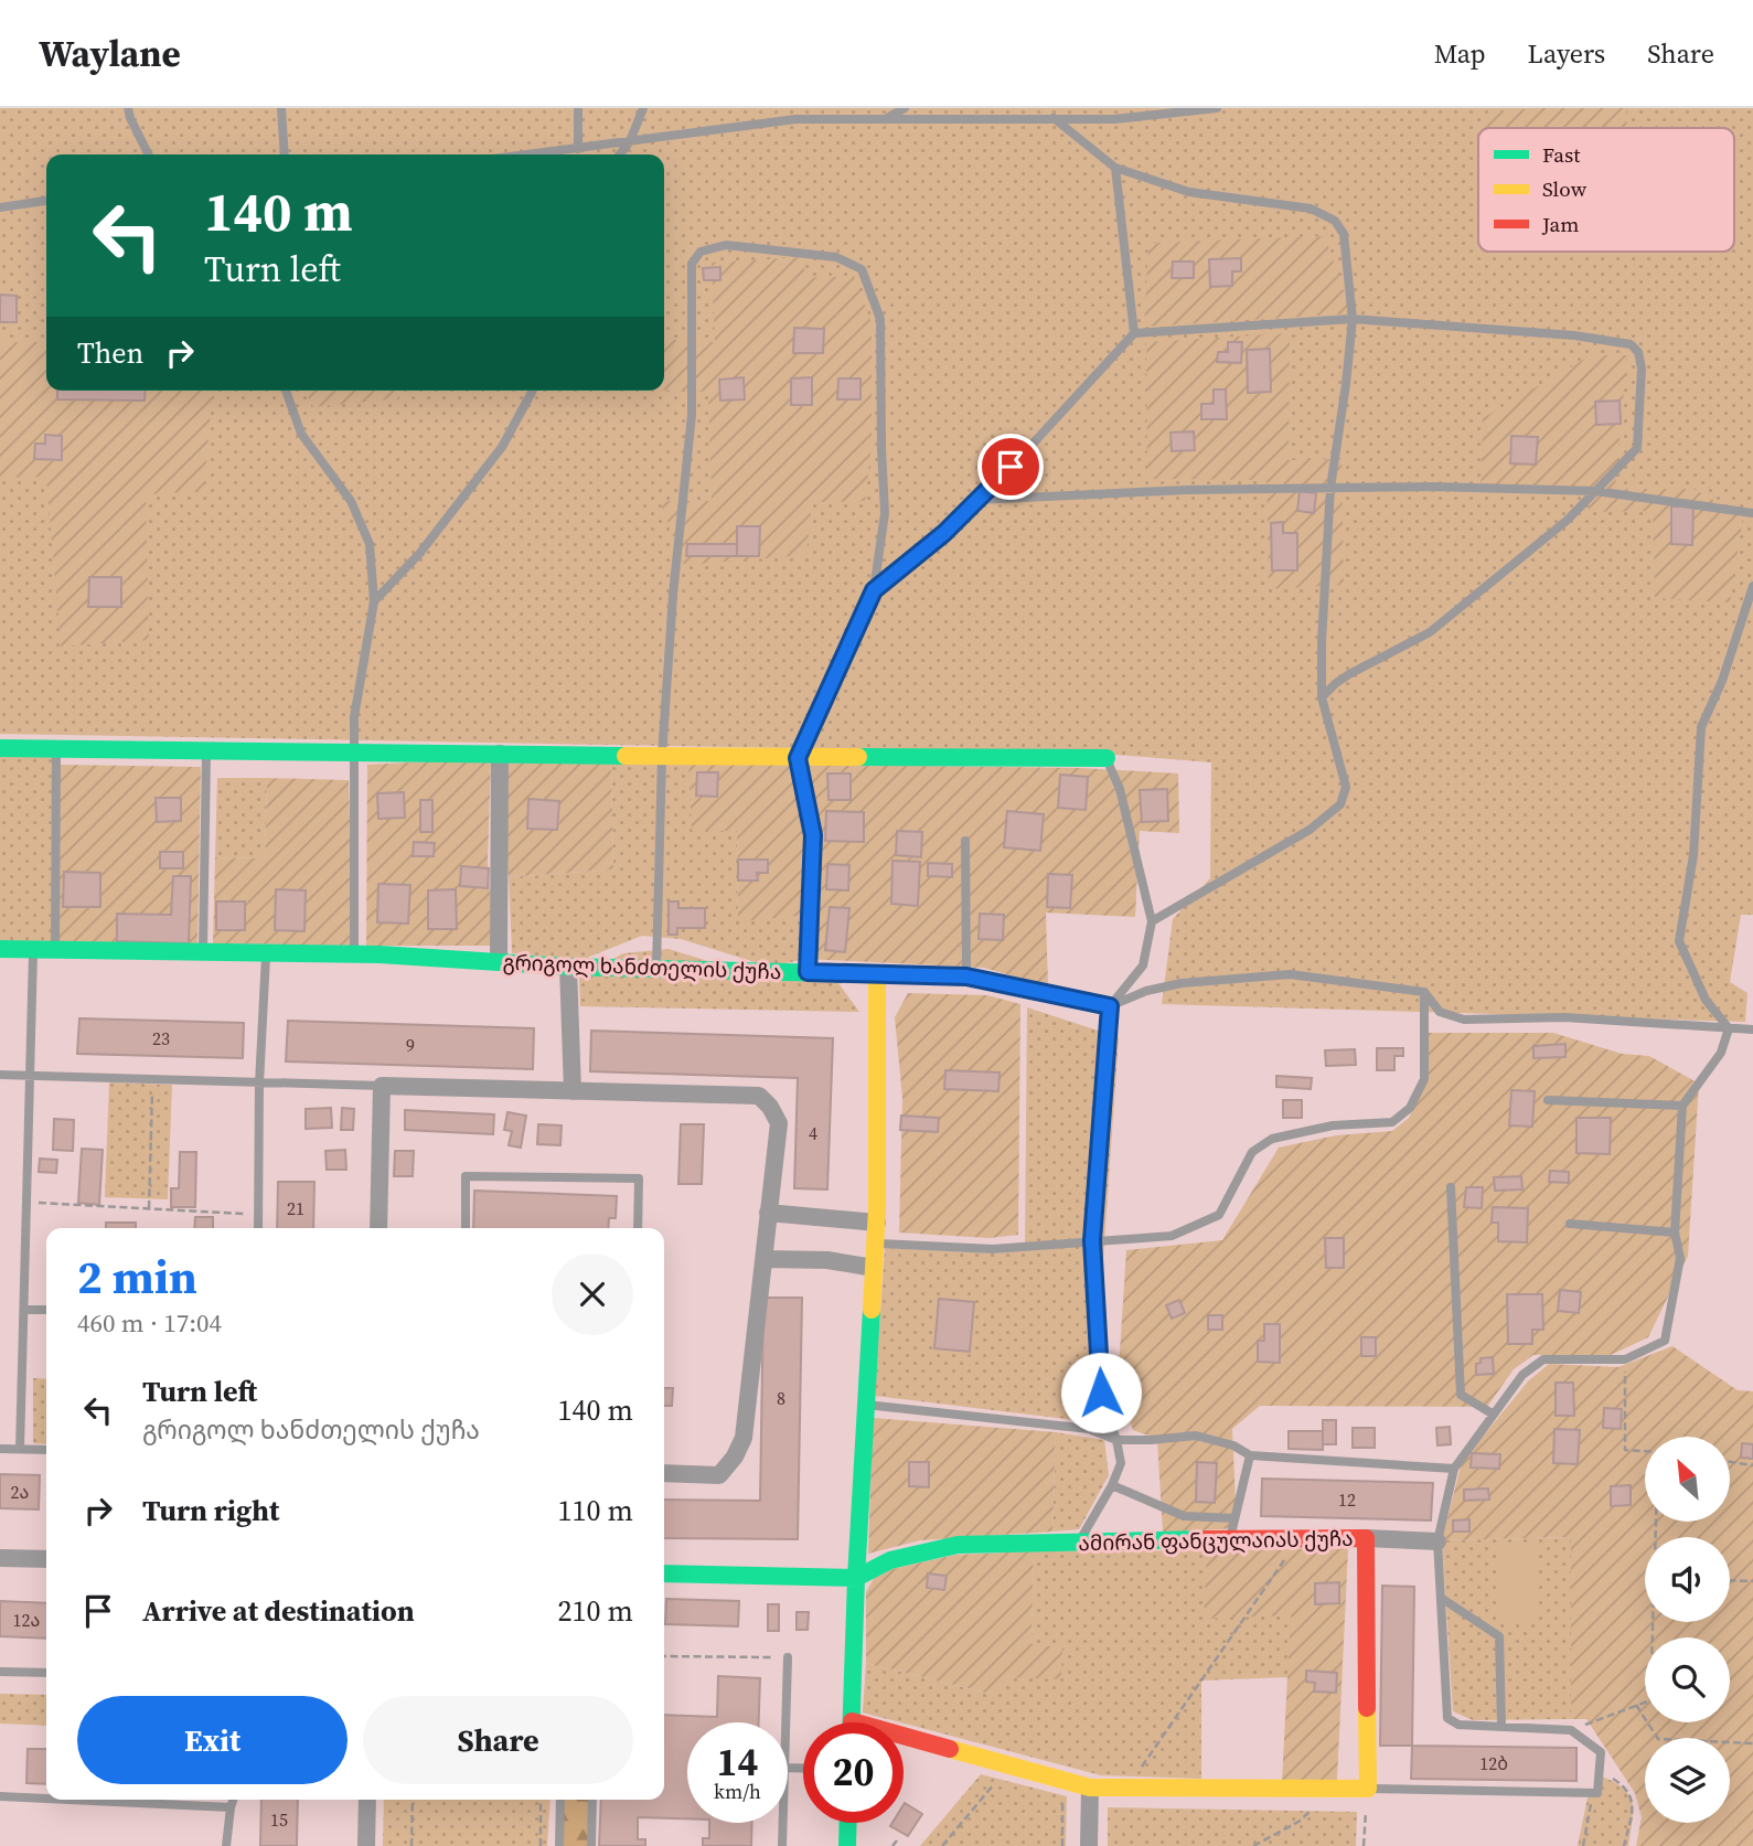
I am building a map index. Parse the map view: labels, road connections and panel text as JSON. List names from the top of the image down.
{
  "streets": {
    "street": ["გრიგოლ ხანძთელის ქუჩა", "ამირან ფანცულაიას ქუჩა"]
  },
  "house_numbers": [
    "23",
    "9",
    "4",
    "21",
    "8",
    "2ა",
    "12",
    "12ა",
    "12ბ",
    "15"
  ],
  "legend": ["Fast", "Slow", "Jam"],
  "north": "top left",
  "page": {
    "header": "Waylane",
    "nav": ["Map", "Layers", "Share"],
    "turn": ["140 m", "Turn left"],
    "then": "Then",
    "heading": ["2 min", "460 m · 17:04"],
    "list": [
      {
        "name": "Turn left",
        "note": "გრიგოლ ხანძთელის ქუჩა",
        "value": "140 m"
      },
      {
        "name": "Turn right",
        "value": "110 m"
      },
      {
        "name": "Arrive at destination",
        "value": "210 m"
      }
    ],
    "buttons": ["Exit", "Share"],
    "speed": "14 km/h",
    "limit": "20"
  }
}
